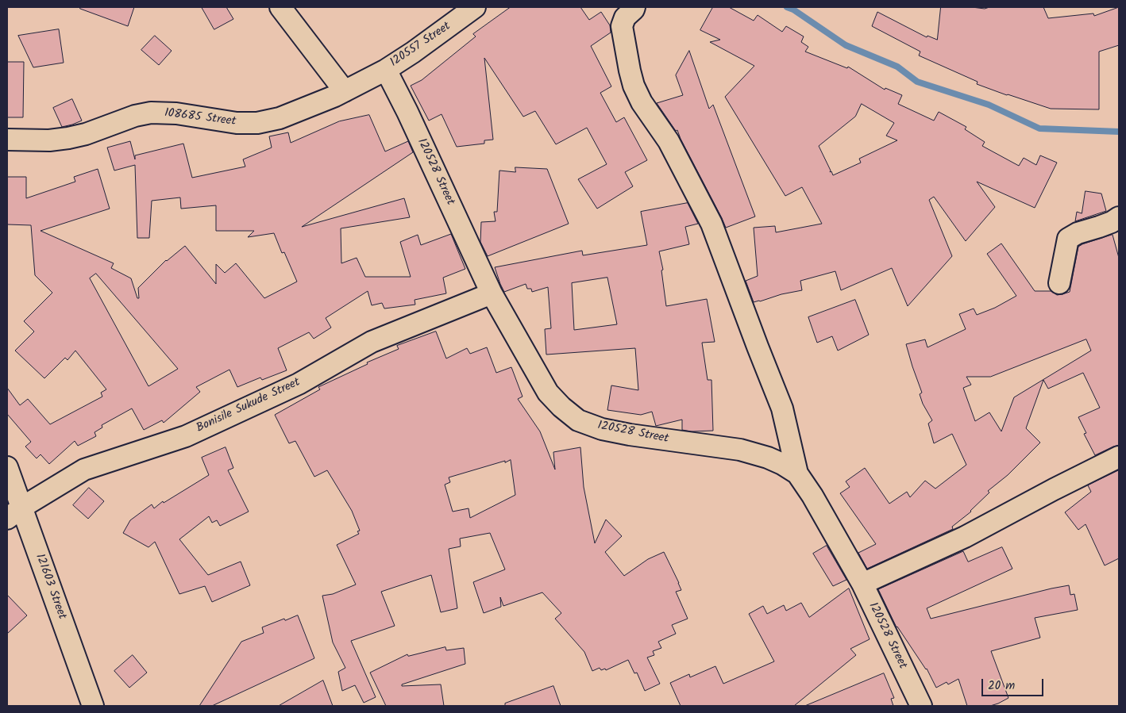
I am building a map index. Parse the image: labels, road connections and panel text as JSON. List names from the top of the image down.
{
  "streets": {
    "street": [
      "120557 Street",
      "108685 Street",
      "120528 Street",
      "Bonisile Sukude Street",
      "121603 Street"
    ]
  },
  "crossings": [
    ["120557 Street", "108685 Street"],
    ["120557 Street", "120528 Street"],
    ["108685 Street", "120528 Street"],
    ["120528 Street", "Bonisile Sukude Street"],
    ["Bonisile Sukude Street", "121603 Street"]
  ],
  "scale_bar": "20 m"
}
